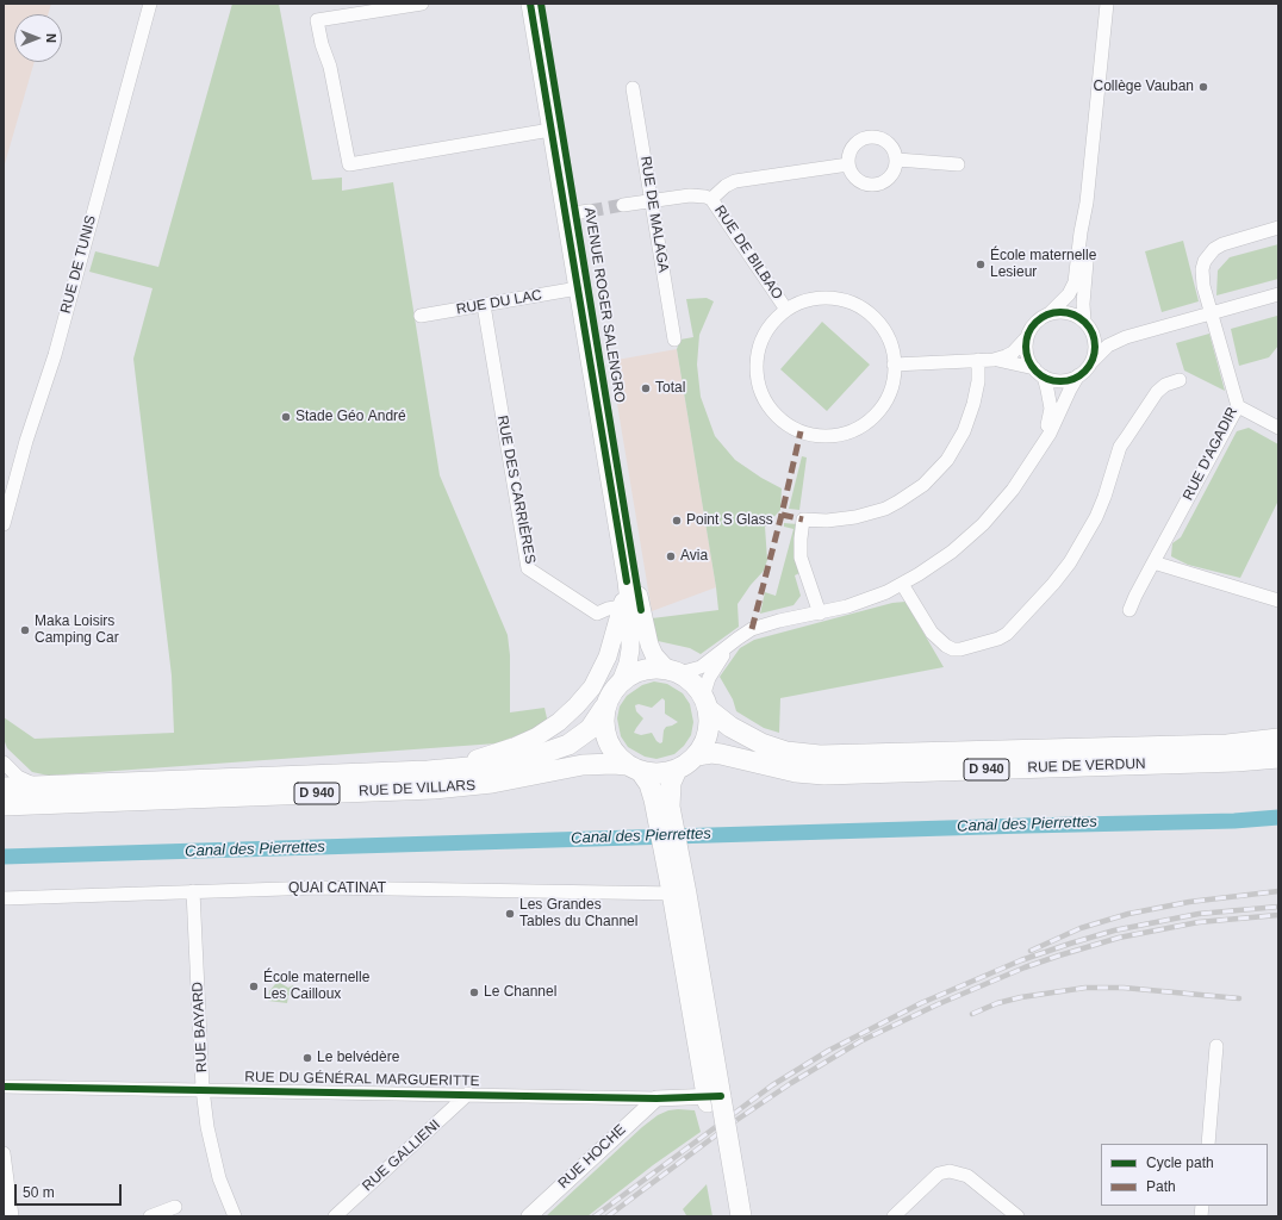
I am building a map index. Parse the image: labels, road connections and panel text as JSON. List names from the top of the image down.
{
  "streets": {
    "main road": [
      "AVENUE ROGER SALENGRO",
      "RUE DE VERDUN",
      "D 940",
      "RUE DE VILLARS"
    ],
    "street": [
      "RUE DE MALAGA",
      "RUE DE BILBAO",
      "RUE DE TUNIS",
      "RUE DU LAC",
      "RUE D'AGADIR",
      "RUE DES CARRIÈRES",
      "QUAI CATINAT",
      "RUE BAYARD",
      "RUE DU GÉNÉRAL MARGUERITTE",
      "RUE GALLIENI",
      "RUE HOCHE"
    ]
  },
  "crossings": [
    ["RUE DE MALAGA", "RUE DE BILBAO"],
    ["RUE DU LAC", "AVENUE ROGER SALENGRO"],
    ["RUE DU LAC", "RUE DES CARRIÈRES"],
    ["AVENUE ROGER SALENGRO", "RUE DE VERDUN"],
    ["AVENUE ROGER SALENGRO", "RUE DE VILLARS"],
    ["RUE DE VERDUN", "RUE DE VILLARS"],
    ["QUAI CATINAT", "RUE BAYARD"],
    ["RUE BAYARD", "RUE DU GÉNÉRAL MARGUERITTE"],
    ["RUE DU GÉNÉRAL MARGUERITTE", "RUE GALLIENI"],
    ["RUE DU GÉNÉRAL MARGUERITTE", "RUE HOCHE"]
  ],
  "water": ["Canal des Pierrettes"],
  "places": [
    "Collège Vauban",
    "École maternelle Lesieur",
    "Total",
    "Stade Géo André",
    "Point S Glass",
    "Avia",
    "Maka Loisirs Camping Car",
    "Les Grandes Tables du Channel",
    "École maternelle Les Cailloux",
    "Le Channel",
    "Le belvédère"
  ],
  "legend": ["Cycle path", "Path"],
  "scale_bar": "50 m",
  "north": "right"
}
